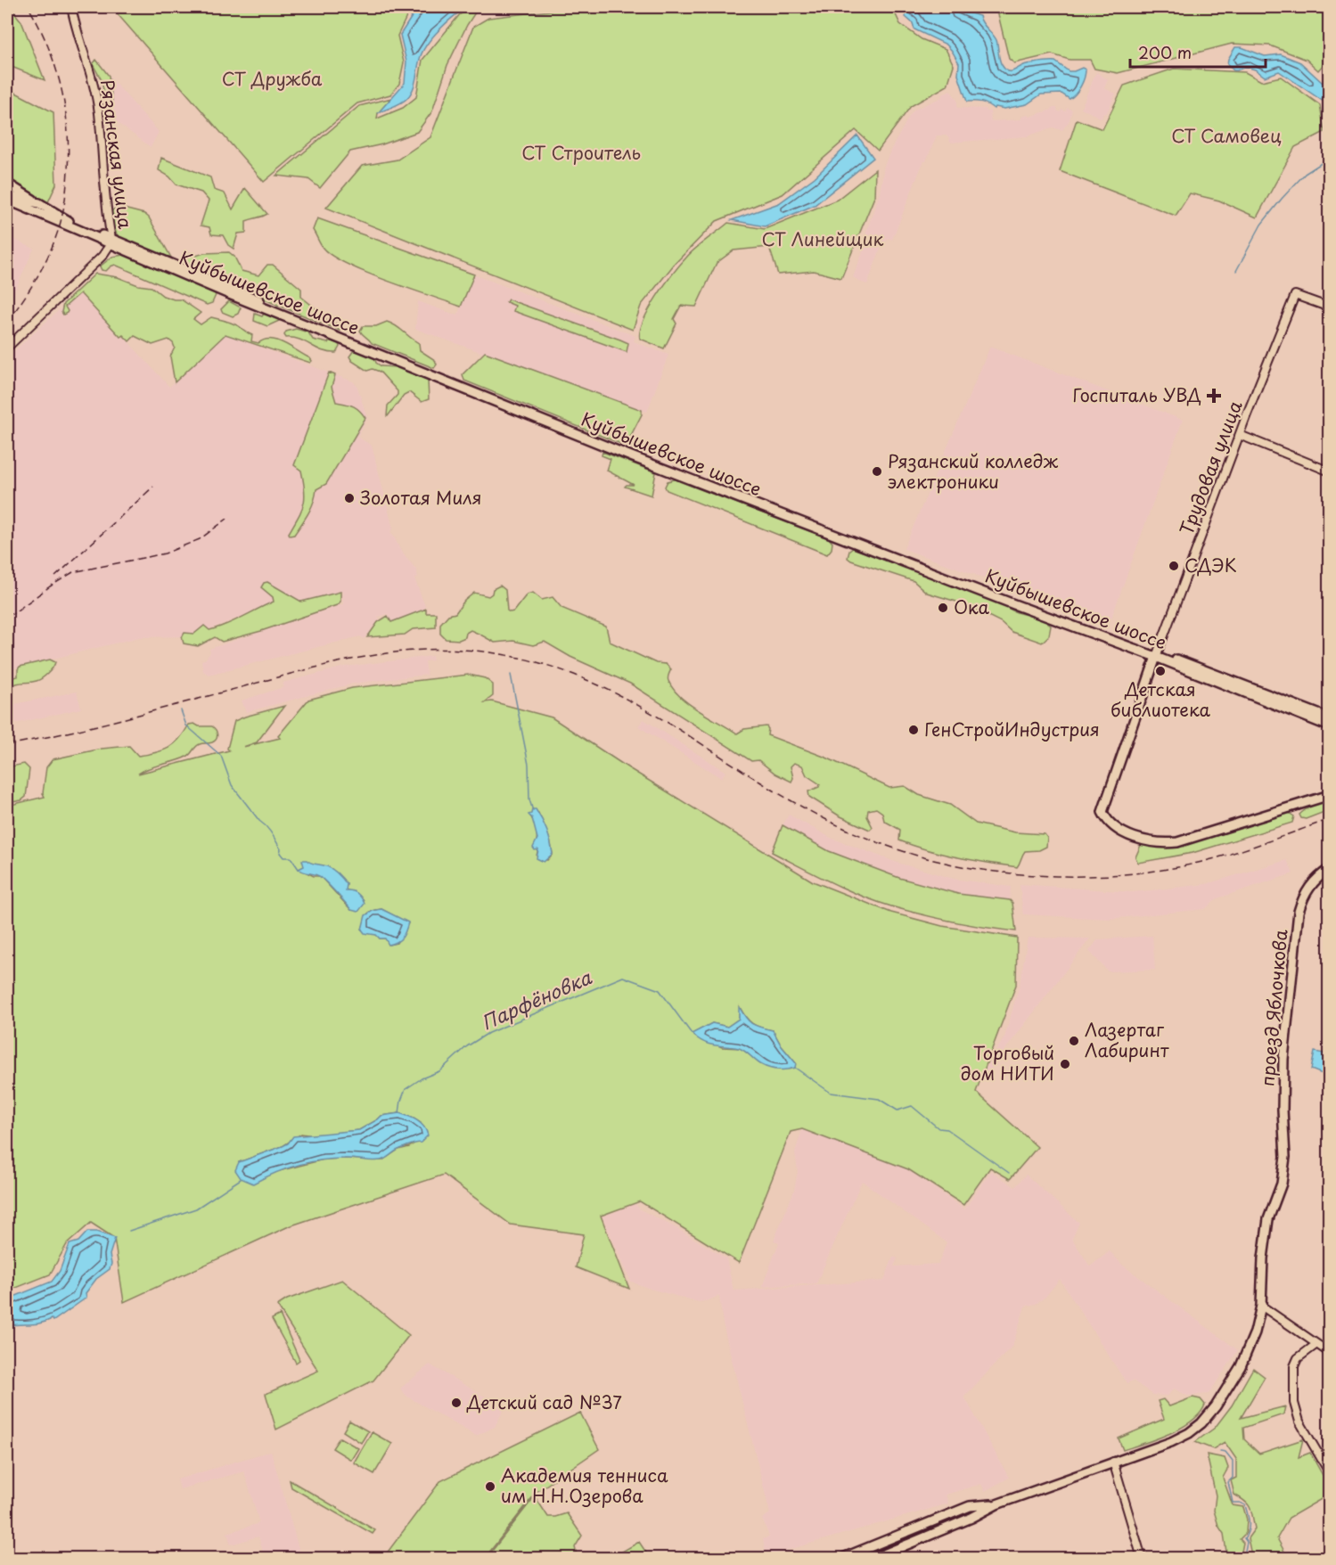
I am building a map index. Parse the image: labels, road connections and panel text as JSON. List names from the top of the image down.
{
  "streets": {
    "main road": ["Куйбышевское шоссе", "проезд Яблочкова"],
    "street": ["Рязанская улица", "Трудовая улица"]
  },
  "crossings": [
    ["Рязанская улица", "Куйбышевское шоссе"],
    ["Куйбышевское шоссе", "Трудовая улица"]
  ],
  "water": ["Парфёновка"],
  "parks": [
    "СТ Дружба",
    "СТ Самовец",
    "СТ Строитель",
    "СТ Линейщик"
  ],
  "places": {
    "health": ["Госпиталь УВД"],
    "other": [
      "Рязанский колледж электроники",
      "Золотая Миля",
      "СДЭК",
      "Ока",
      "Детская библиотека",
      "ГенСтройИндустрия",
      "Лазертаг Лабиринт",
      "Торговый дом НИТИ",
      "Детский сад №37",
      "Академия тенниса им Н.Н.Озерова"
    ]
  },
  "scale_bar": "200 m"
}
